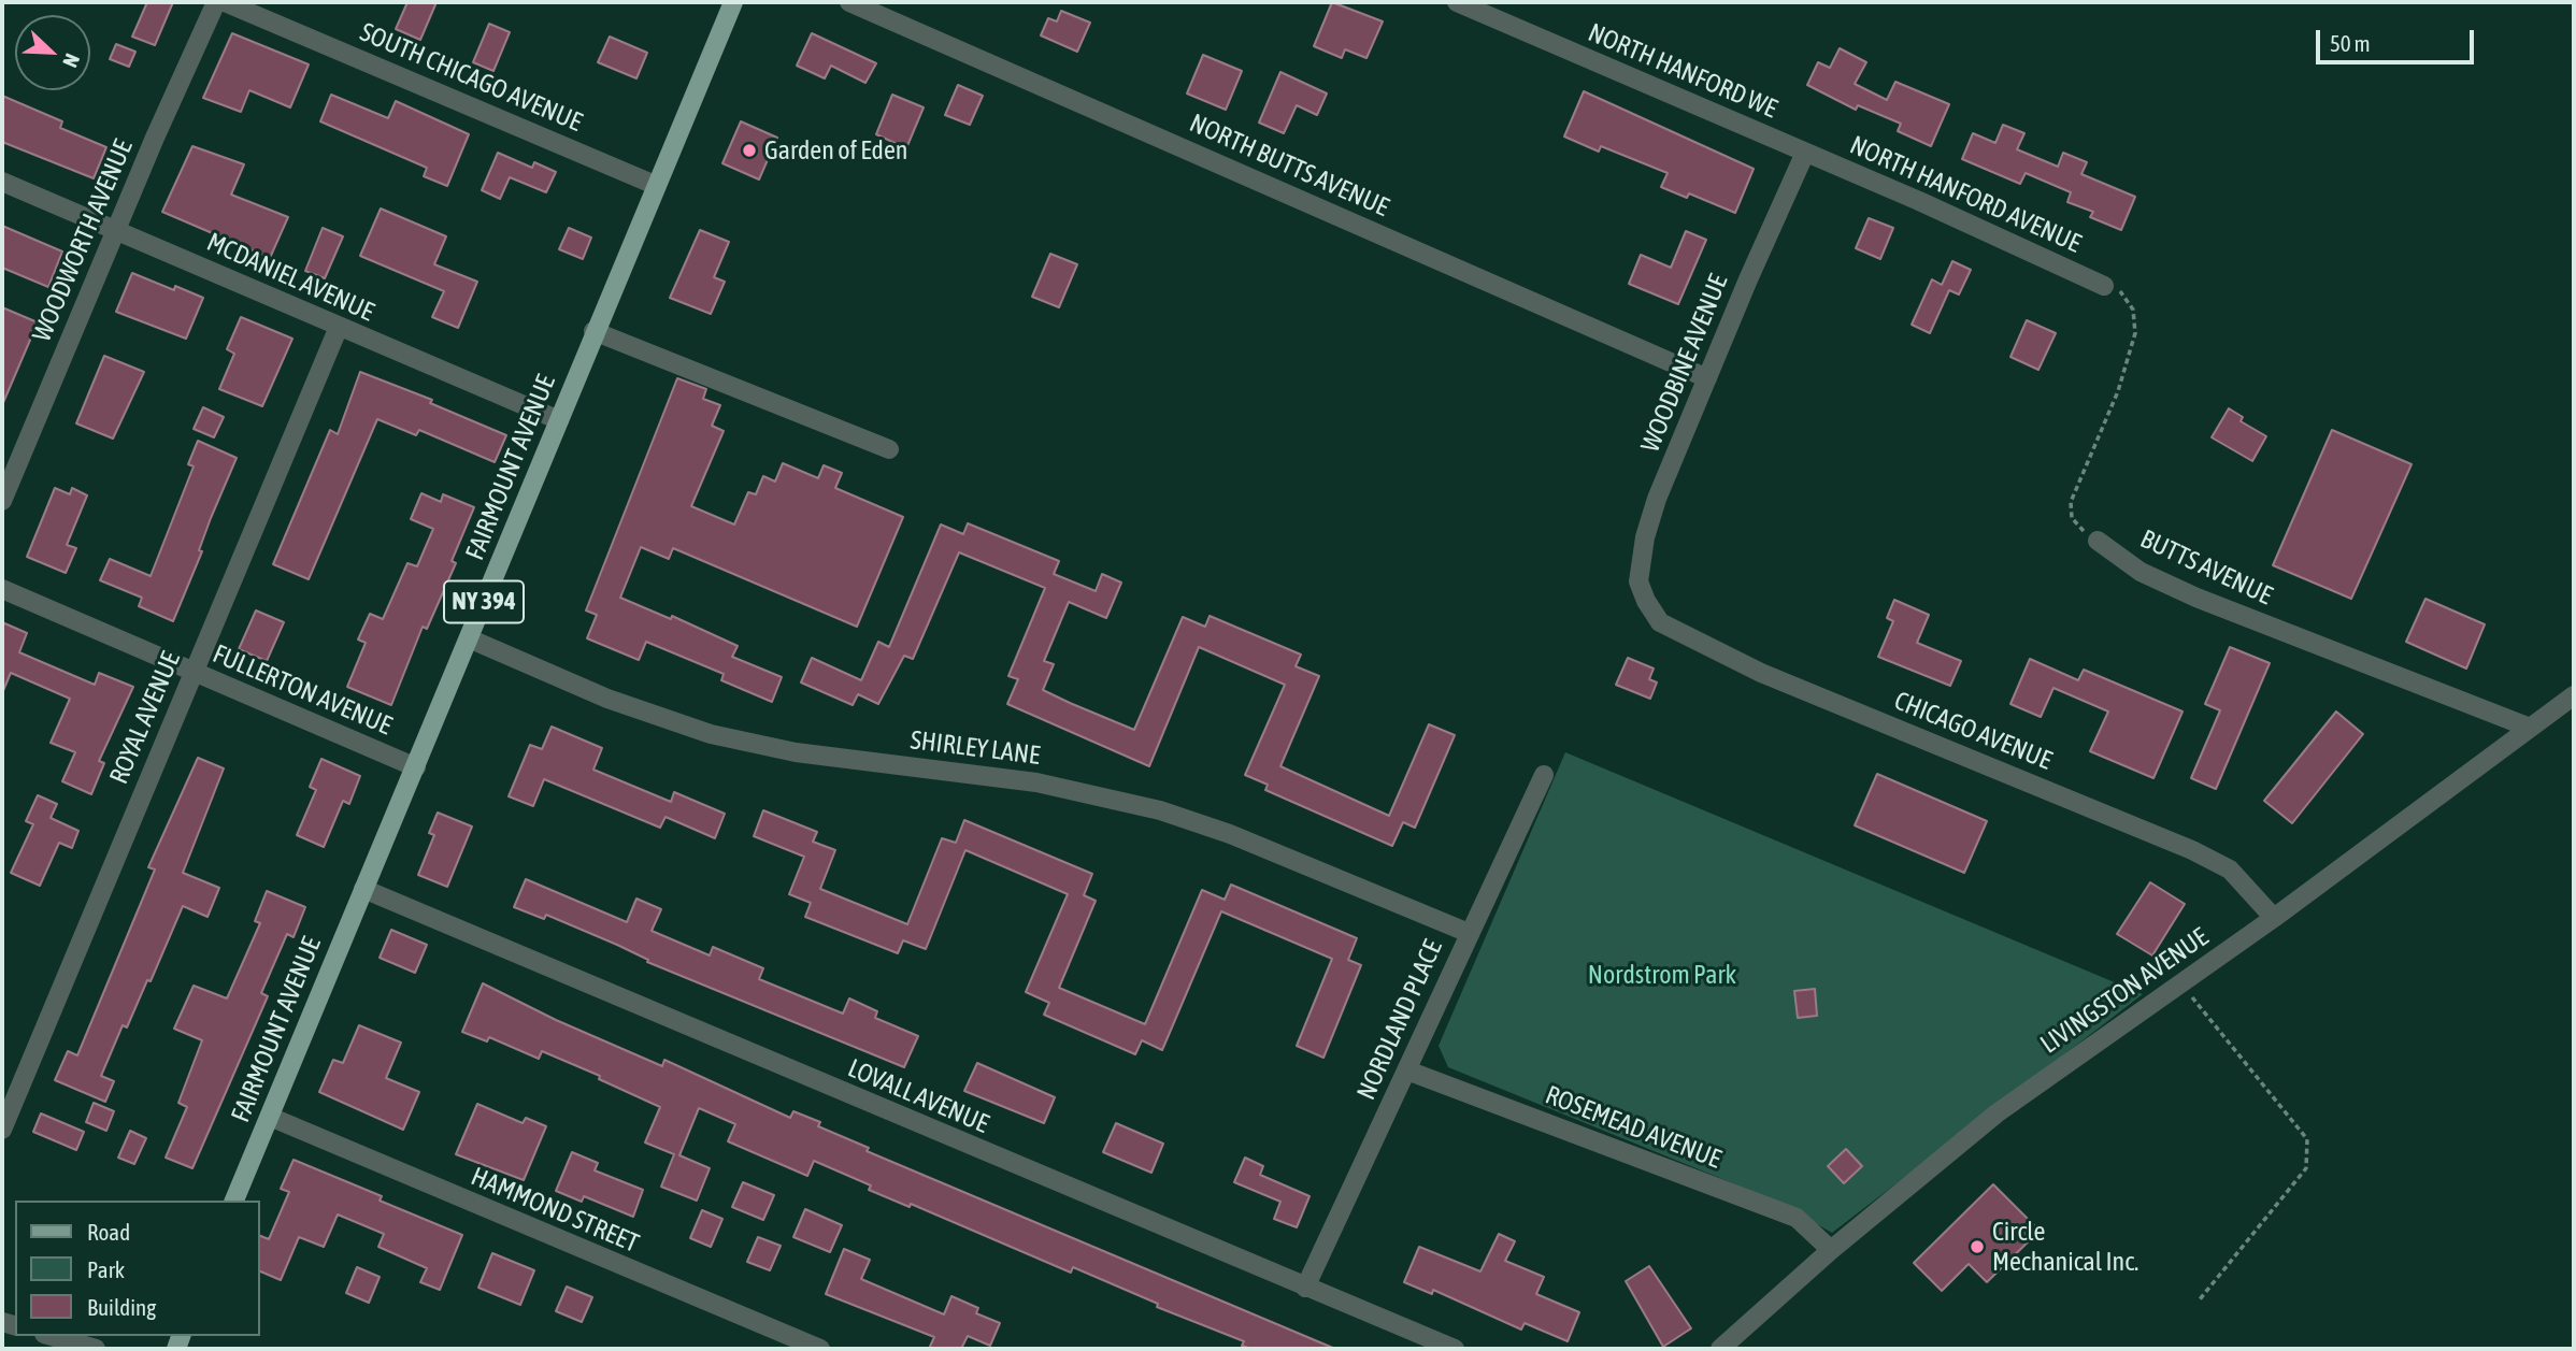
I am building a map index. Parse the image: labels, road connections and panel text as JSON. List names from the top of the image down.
{
  "streets": {
    "main road": ["FAIRMOUNT AVENUE", "NY 394"],
    "street": [
      "NORTH HANFORD WE",
      "SOUTH CHICAGO AVENUE",
      "NORTH BUTTS AVENUE",
      "NORTH HANFORD AVENUE",
      "WOODWORTH AVENUE",
      "MCDANIEL AVENUE",
      "WOODBINE AVENUE",
      "BUTTS AVENUE",
      "FULLERTON AVENUE",
      "ROYAL AVENUE",
      "CHICAGO AVENUE",
      "SHIRLEY LANE",
      "LIVINGSTON AVENUE",
      "NORDLAND PLACE",
      "LOVALL AVENUE",
      "ROSEMEAD AVENUE",
      "HAMMOND STREET"
    ]
  },
  "crossings": [
    ["NORTH HANFORD WE", "NORTH HANFORD AVENUE"],
    ["NORTH HANFORD WE", "WOODBINE AVENUE"],
    ["SOUTH CHICAGO AVENUE", "FAIRMOUNT AVENUE"],
    ["NORTH BUTTS AVENUE", "WOODBINE AVENUE"],
    ["NORTH HANFORD AVENUE", "WOODBINE AVENUE"],
    ["NORTH HANFORD AVENUE", "BUTTS AVENUE"],
    ["WOODWORTH AVENUE", "MCDANIEL AVENUE"],
    ["MCDANIEL AVENUE", "FAIRMOUNT AVENUE"],
    ["MCDANIEL AVENUE", "ROYAL AVENUE"],
    ["WOODBINE AVENUE", "CHICAGO AVENUE"],
    ["FAIRMOUNT AVENUE", "FULLERTON AVENUE"],
    ["FAIRMOUNT AVENUE", "SHIRLEY LANE"],
    ["FAIRMOUNT AVENUE", "LOVALL AVENUE"],
    ["FAIRMOUNT AVENUE", "HAMMOND STREET"],
    ["BUTTS AVENUE", "LIVINGSTON AVENUE"],
    ["FULLERTON AVENUE", "ROYAL AVENUE"],
    ["CHICAGO AVENUE", "LIVINGSTON AVENUE"],
    ["SHIRLEY LANE", "NORDLAND PLACE"],
    ["LIVINGSTON AVENUE", "ROSEMEAD AVENUE"],
    ["NORDLAND PLACE", "LOVALL AVENUE"],
    ["NORDLAND PLACE", "ROSEMEAD AVENUE"]
  ],
  "parks": ["Nordstrom Park"],
  "places": ["Garden of Eden", "Circle Mechanical Inc."],
  "legend": ["Road", "Park", "Building"],
  "scale_bar": "50 m",
  "north": "bottom right"
}
